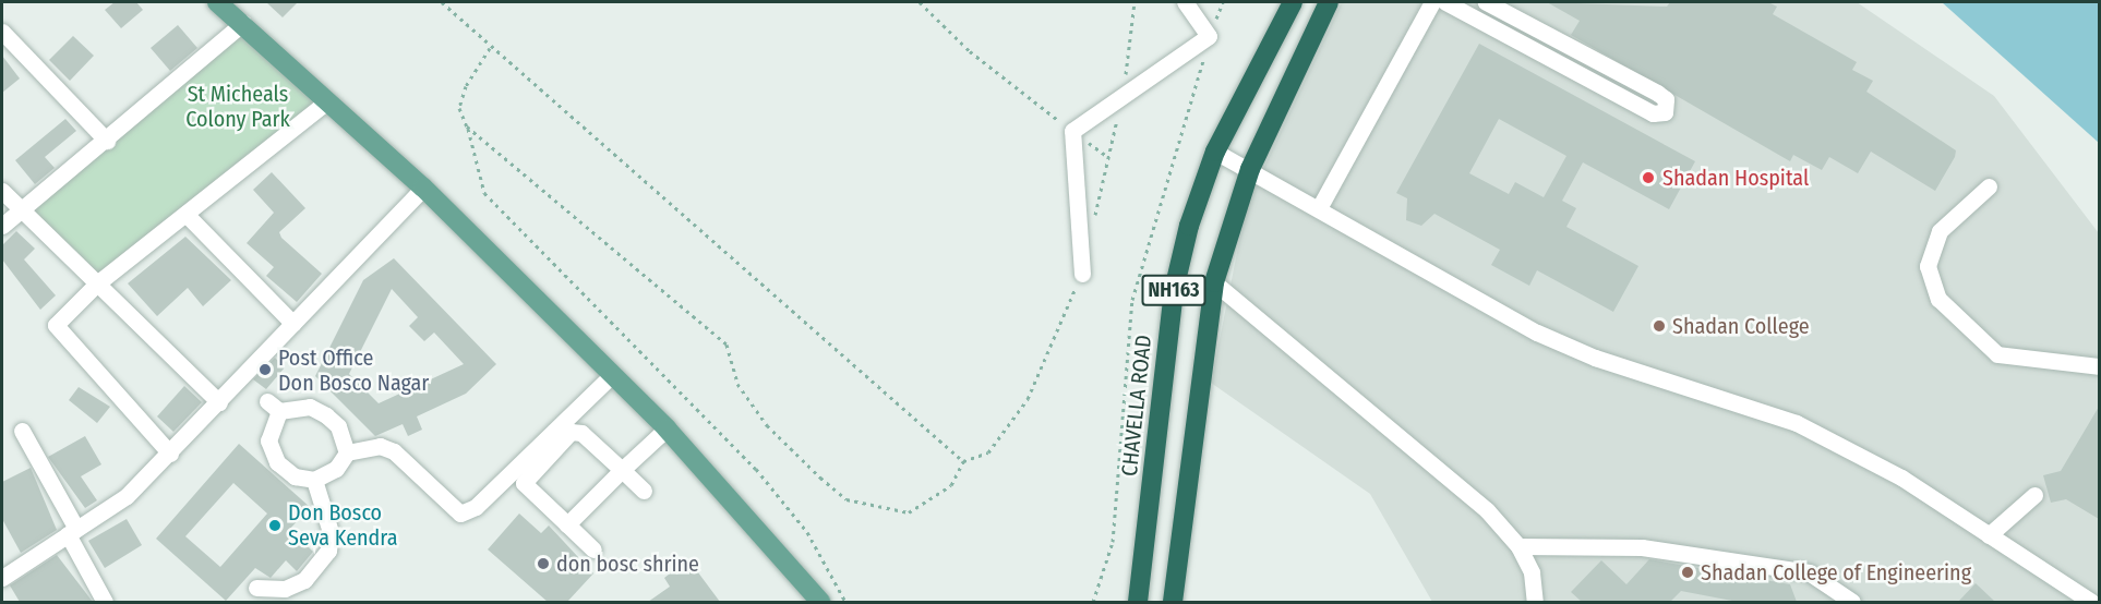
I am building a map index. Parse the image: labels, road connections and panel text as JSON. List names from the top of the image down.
{
  "streets": {
    "highway": ["NH163", "CHAVELLA ROAD"]
  },
  "parks": ["St Micheals Colony Park"],
  "places": [
    "Shadan Hospital",
    "Shadan College",
    "Post Office Don Bosco Nagar",
    "Don Bosco Seva Kendra",
    "don bosc shrine",
    "Shadan College of Engineering"
  ]
}
